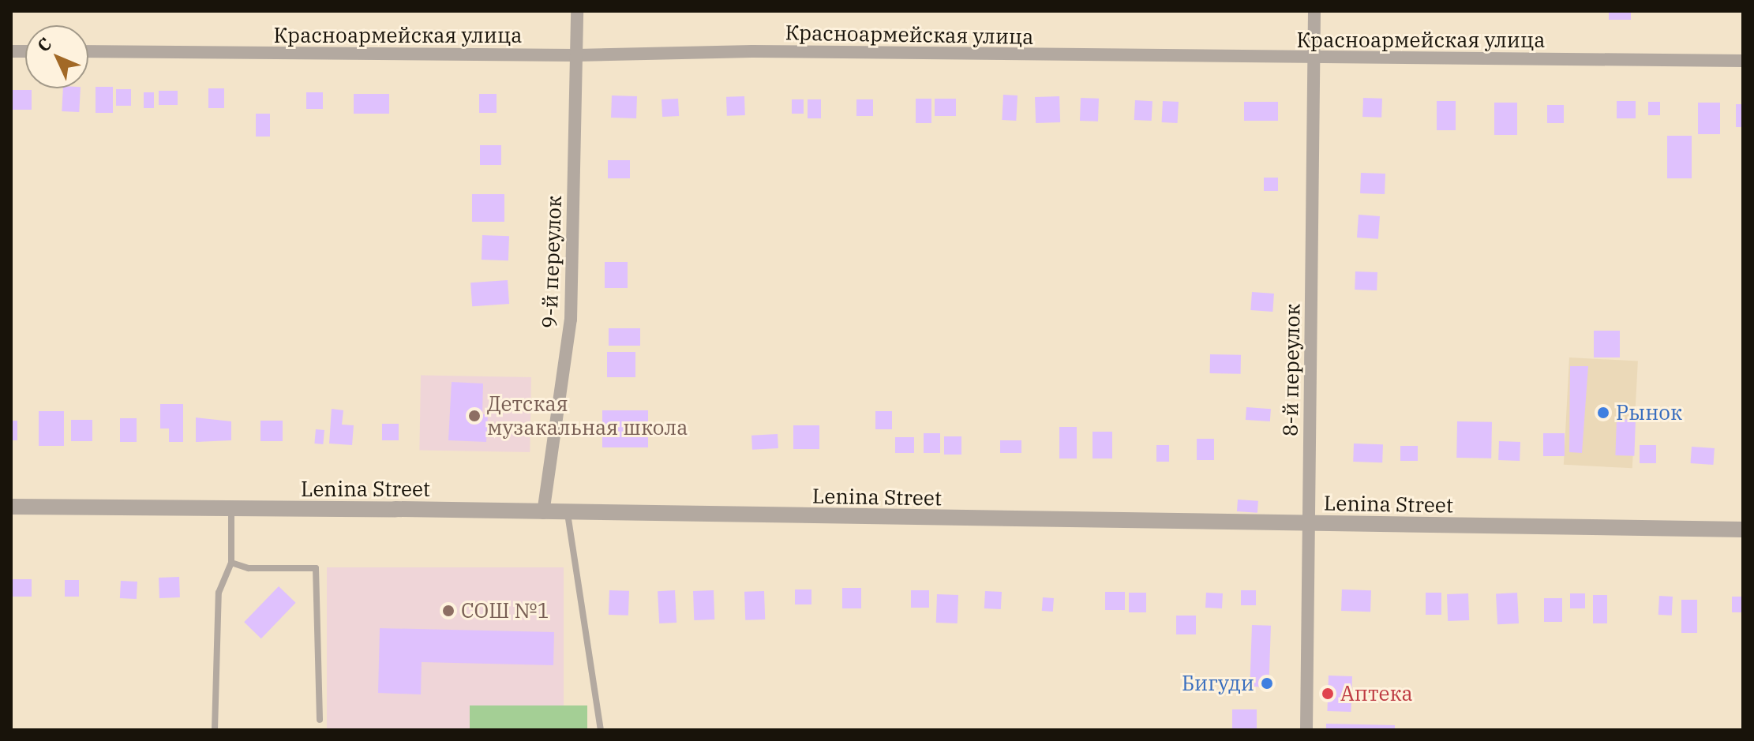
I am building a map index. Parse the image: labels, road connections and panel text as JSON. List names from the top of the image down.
{
  "streets": {
    "street": [
      "Красноармейская улица",
      "9-й переулок",
      "8-й переулок",
      "Lenina Street"
    ]
  },
  "crossings": [
    ["Красноармейская улица", "9-й переулок"],
    ["Красноармейская улица", "8-й переулок"],
    ["9-й переулок", "Lenina Street"],
    ["8-й переулок", "Lenina Street"]
  ],
  "places": [
    "Рынок",
    "Детская музакальная школа",
    "СОШ №1",
    "Бигуди",
    "Аптека"
  ],
  "north": "top left"
}
